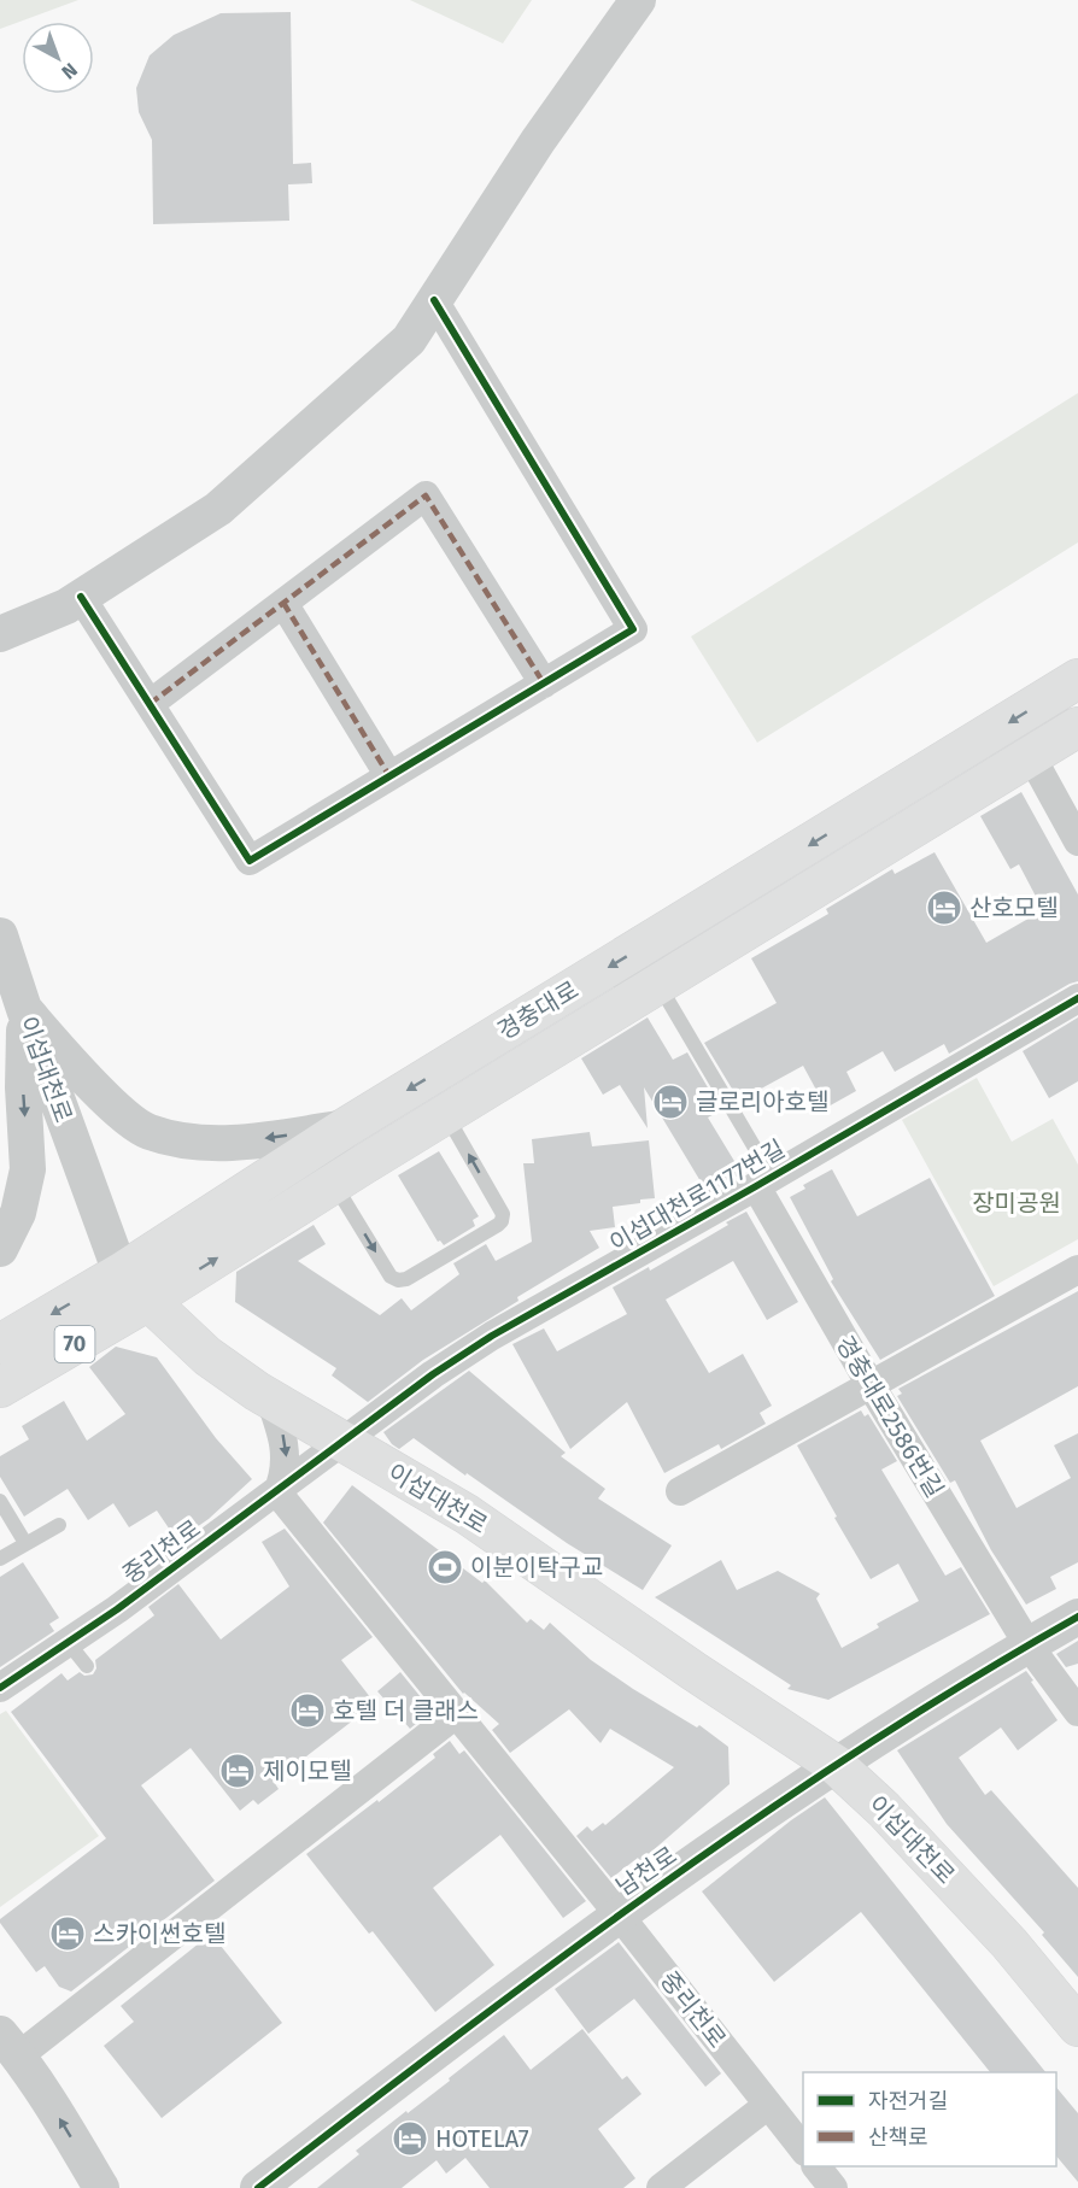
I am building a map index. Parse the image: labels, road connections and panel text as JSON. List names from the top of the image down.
{
  "streets": {
    "main road": ["경충대로", "이섭대천로", "70"],
    "street": [
      "이섭대천로1177번길",
      "경충대로2586번길",
      "중리천로",
      "남천로"
    ]
  },
  "crossings": [
    ["경충대로", "이섭대천로"],
    ["경충대로", "경충대로2586번길"],
    ["이섭대천로", "이섭대천로1177번길"],
    ["이섭대천로", "중리천로"],
    ["이섭대천로", "남천로"],
    ["이섭대천로1177번길", "경충대로2586번길"],
    ["이섭대천로1177번길", "중리천로"],
    ["경충대로2586번길", "남천로"],
    ["중리천로", "남천로"]
  ],
  "parks": ["장미공원"],
  "places": {
    "hotel": [
      "산호모텔",
      "글로리아호텔",
      "호텔 더 클래스",
      "제이모텔",
      "스카이썬호텔",
      "HOTELA7"
    ],
    "sports": ["이분이탁구교"]
  },
  "legend": ["자전거길", "산책로"],
  "north": "bottom right"
}
